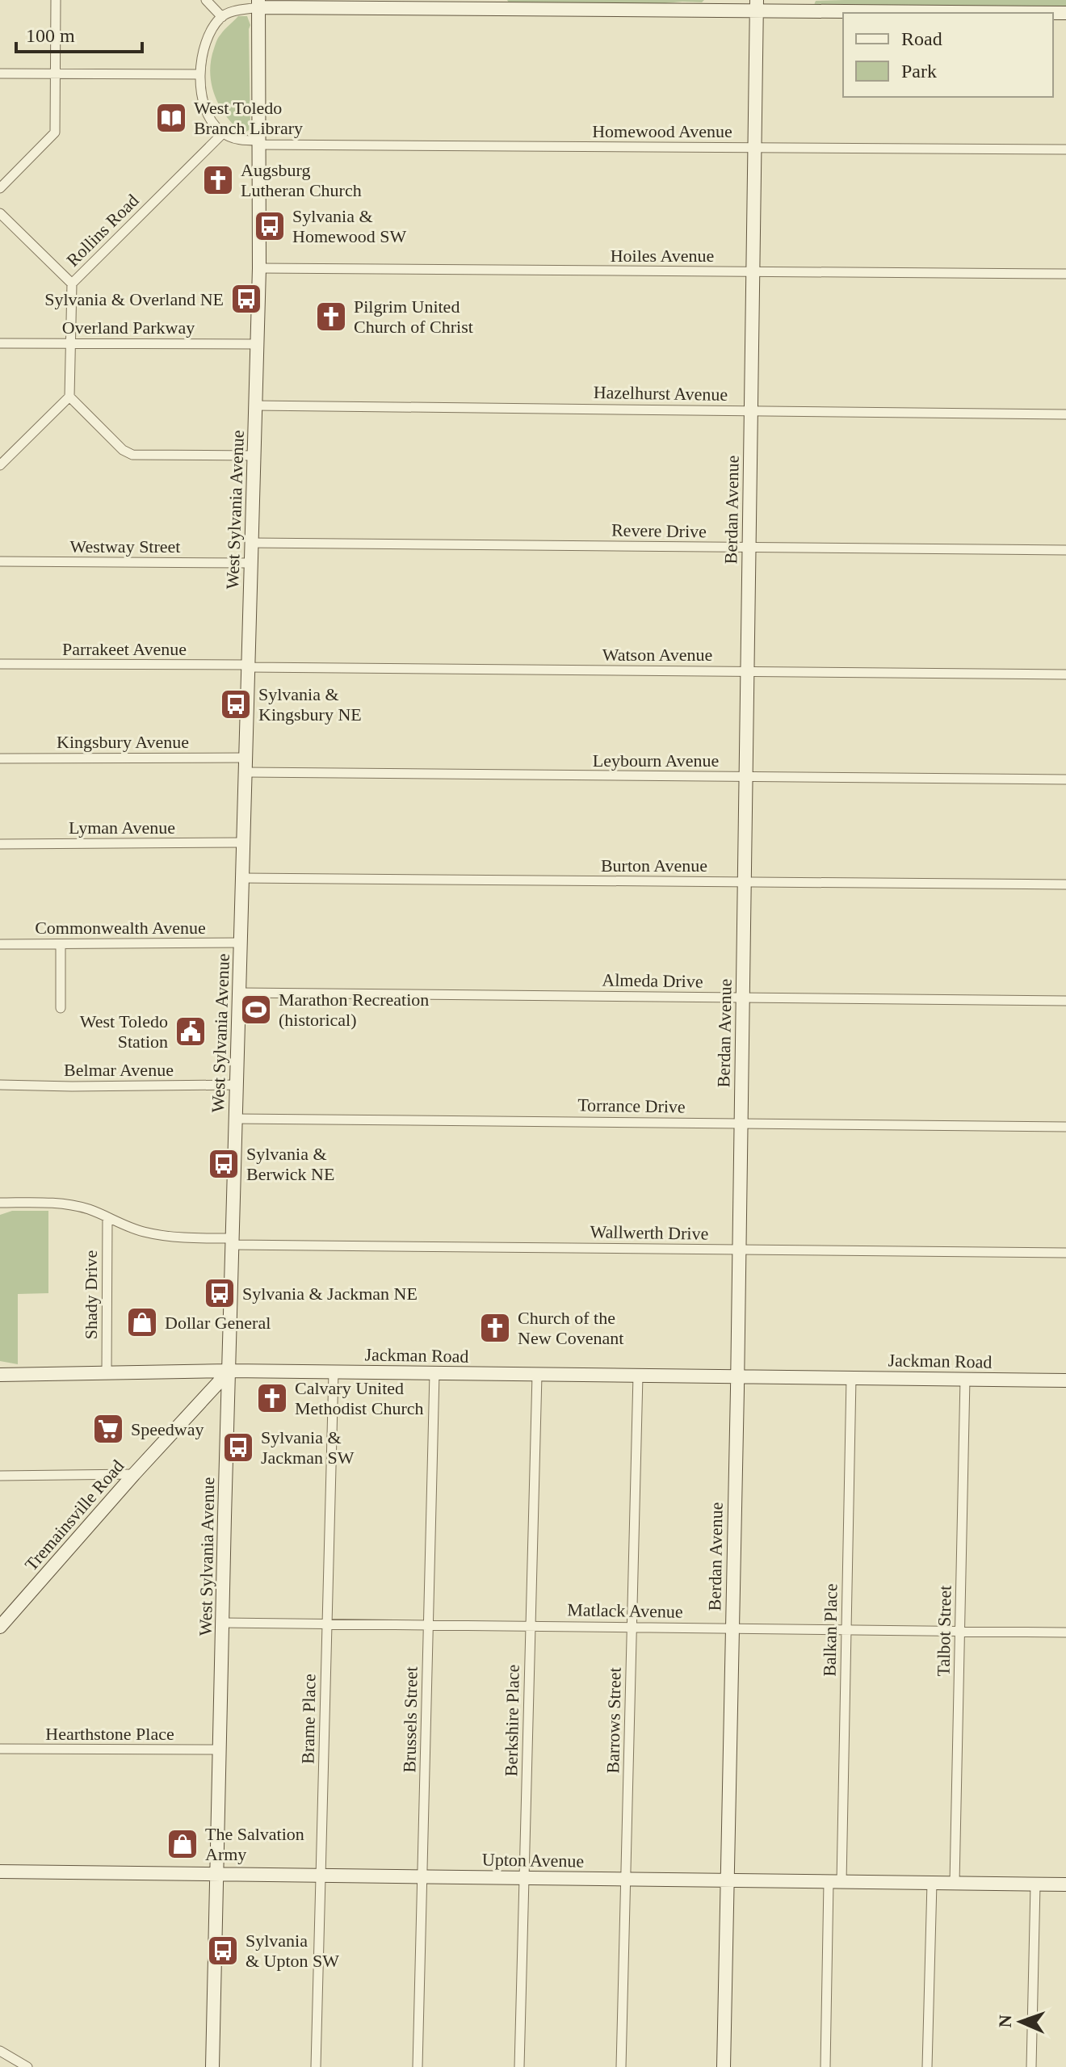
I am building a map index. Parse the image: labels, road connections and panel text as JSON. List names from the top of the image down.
{
  "streets": {
    "street": [
      "Homewood Avenue",
      "Rollins Road",
      "Hoiles Avenue",
      "Overland Parkway",
      "Hazelhurst Avenue",
      "West Sylvania Avenue",
      "Berdan Avenue",
      "Revere Drive",
      "Westway Street",
      "Parrakeet Avenue",
      "Watson Avenue",
      "Kingsbury Avenue",
      "Leybourn Avenue",
      "Lyman Avenue",
      "Burton Avenue",
      "Commonwealth Avenue",
      "Almeda Drive",
      "Belmar Avenue",
      "Torrance Drive",
      "Wallwerth Drive",
      "Shady Drive",
      "Jackman Road",
      "Tremainsville Road",
      "Matlack Avenue",
      "Balkan Place",
      "Talbot Street",
      "Brame Place",
      "Brussels Street",
      "Berkshire Place",
      "Barrows Street",
      "Hearthstone Place",
      "Upton Avenue"
    ]
  },
  "crossings": [
    ["Homewood Avenue", "Rollins Road"],
    ["Homewood Avenue", "West Sylvania Avenue"],
    ["Homewood Avenue", "Berdan Avenue"],
    ["Rollins Road", "Overland Parkway"],
    ["Hoiles Avenue", "West Sylvania Avenue"],
    ["Hoiles Avenue", "Berdan Avenue"],
    ["Overland Parkway", "West Sylvania Avenue"],
    ["Hazelhurst Avenue", "West Sylvania Avenue"],
    ["Hazelhurst Avenue", "Berdan Avenue"],
    ["West Sylvania Avenue", "Revere Drive"],
    ["West Sylvania Avenue", "Westway Street"],
    ["West Sylvania Avenue", "Parrakeet Avenue"],
    ["West Sylvania Avenue", "Watson Avenue"],
    ["West Sylvania Avenue", "Kingsbury Avenue"],
    ["West Sylvania Avenue", "Leybourn Avenue"],
    ["West Sylvania Avenue", "Lyman Avenue"],
    ["West Sylvania Avenue", "Burton Avenue"],
    ["West Sylvania Avenue", "Commonwealth Avenue"],
    ["West Sylvania Avenue", "Almeda Drive"],
    ["West Sylvania Avenue", "Belmar Avenue"],
    ["West Sylvania Avenue", "Torrance Drive"],
    ["West Sylvania Avenue", "Wallwerth Drive"],
    ["West Sylvania Avenue", "Jackman Road"],
    ["West Sylvania Avenue", "Tremainsville Road"],
    ["West Sylvania Avenue", "Matlack Avenue"],
    ["West Sylvania Avenue", "Hearthstone Place"],
    ["West Sylvania Avenue", "Upton Avenue"],
    ["Berdan Avenue", "Revere Drive"],
    ["Berdan Avenue", "Watson Avenue"],
    ["Berdan Avenue", "Leybourn Avenue"],
    ["Berdan Avenue", "Burton Avenue"],
    ["Berdan Avenue", "Almeda Drive"],
    ["Berdan Avenue", "Torrance Drive"],
    ["Berdan Avenue", "Wallwerth Drive"],
    ["Berdan Avenue", "Jackman Road"],
    ["Berdan Avenue", "Matlack Avenue"],
    ["Berdan Avenue", "Upton Avenue"],
    ["Parrakeet Avenue", "Watson Avenue"],
    ["Wallwerth Drive", "Shady Drive"],
    ["Shady Drive", "Jackman Road"],
    ["Jackman Road", "Tremainsville Road"],
    ["Jackman Road", "Balkan Place"],
    ["Jackman Road", "Talbot Street"],
    ["Jackman Road", "Brame Place"],
    ["Jackman Road", "Brussels Street"],
    ["Jackman Road", "Berkshire Place"],
    ["Jackman Road", "Barrows Street"],
    ["Matlack Avenue", "Balkan Place"],
    ["Matlack Avenue", "Talbot Street"],
    ["Matlack Avenue", "Brame Place"],
    ["Matlack Avenue", "Brussels Street"],
    ["Matlack Avenue", "Berkshire Place"],
    ["Matlack Avenue", "Barrows Street"],
    ["Balkan Place", "Upton Avenue"],
    ["Talbot Street", "Upton Avenue"],
    ["Brame Place", "Upton Avenue"],
    ["Brussels Street", "Upton Avenue"],
    ["Berkshire Place", "Upton Avenue"],
    ["Barrows Street", "Upton Avenue"]
  ],
  "places": {
    "library": ["West Toledo Branch Library"],
    "church": [
      "Augsburg Lutheran Church",
      "Pilgrim United Church of Christ",
      "Church of the New Covenant",
      "Calvary United Methodist Church"
    ],
    "bus stop": [
      "Sylvania & Homewood SW",
      "Sylvania & Overland NE",
      "Sylvania & Kingsbury NE",
      "Sylvania & Berwick NE",
      "Sylvania & Jackman NE",
      "Sylvania & Jackman SW",
      "Sylvania & Upton SW"
    ],
    "sports": ["Marathon Recreation (historical)"],
    "public building": ["West Toledo Station"],
    "shop": ["Dollar General", "The Salvation Army"],
    "supermarket": ["Speedway"]
  },
  "legend": ["Road", "Park"],
  "scale_bar": "100 m",
  "north": "left"
}
